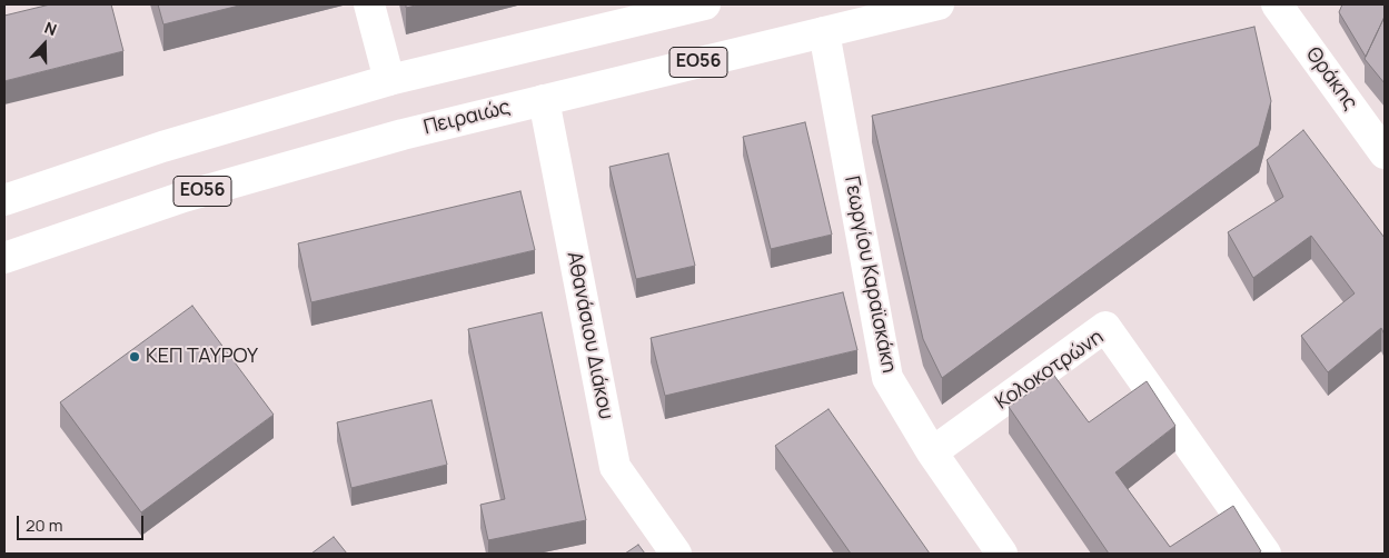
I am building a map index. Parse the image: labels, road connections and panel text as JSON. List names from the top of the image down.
{
  "streets": {
    "street": [
      "ΕΟ56",
      "Θράκης",
      "Πειραιώς",
      "Γεωργίου Καραϊσκάκη",
      "Αθανάσιου Διάκου",
      "Κολοκοτρώνη"
    ]
  },
  "crossings": [
    ["Πειραιώς", "Γεωργίου Καραϊσκάκη"],
    ["Πειραιώς", "Αθανάσιου Διάκου"],
    ["Γεωργίου Καραϊσκάκη", "Κολοκοτρώνη"]
  ],
  "places": ["ΚΕΠ ΤΑΥΡΟΥ"],
  "scale_bar": "20 m",
  "north": "top"
}
